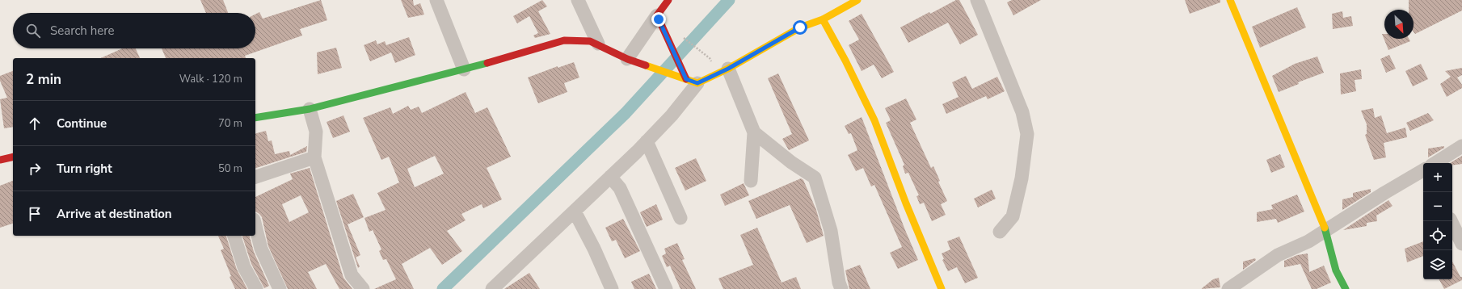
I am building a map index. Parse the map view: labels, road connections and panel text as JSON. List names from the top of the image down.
{
  "north": "bottom right",
  "page": {
    "search": "Search here",
    "heading": ["2 min", "Walk · 120 m"],
    "list": [
      ["Continue", "70 m"],
      ["Turn right", "50 m"],
      "Arrive at destination"
    ],
    "map_buttons": ["+", "−"]
  }
}
